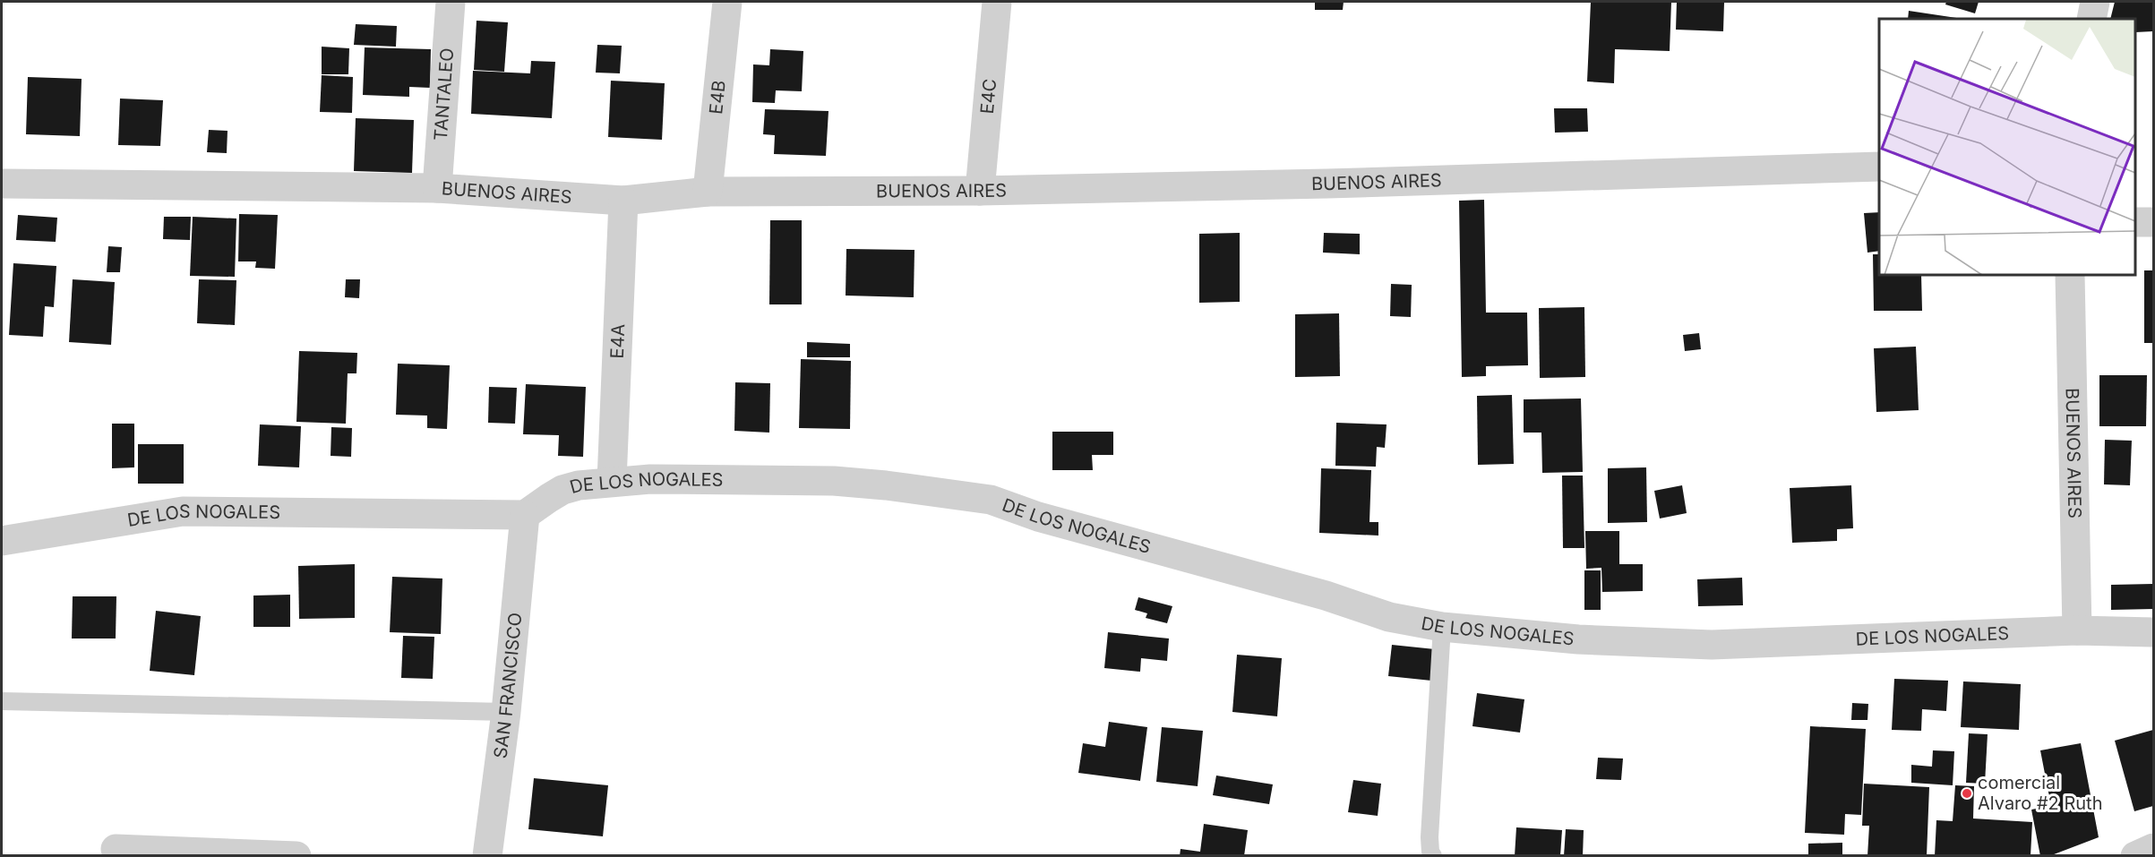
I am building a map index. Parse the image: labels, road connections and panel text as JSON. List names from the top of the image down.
{
  "streets": {
    "street": [
      "TANTALEO",
      "E4C",
      "E4B",
      "BUENOS AIRES",
      "E4A",
      "DE LOS NOGALES",
      "SAN FRANCISCO"
    ]
  },
  "crossings": [
    ["TANTALEO", "BUENOS AIRES"],
    ["E4C", "BUENOS AIRES"],
    ["E4B", "BUENOS AIRES"],
    ["BUENOS AIRES", "E4A"],
    ["BUENOS AIRES", "DE LOS NOGALES"],
    ["E4A", "DE LOS NOGALES"],
    ["DE LOS NOGALES", "SAN FRANCISCO"]
  ],
  "places": ["comercial Alvaro #2 Ruth"]
}
